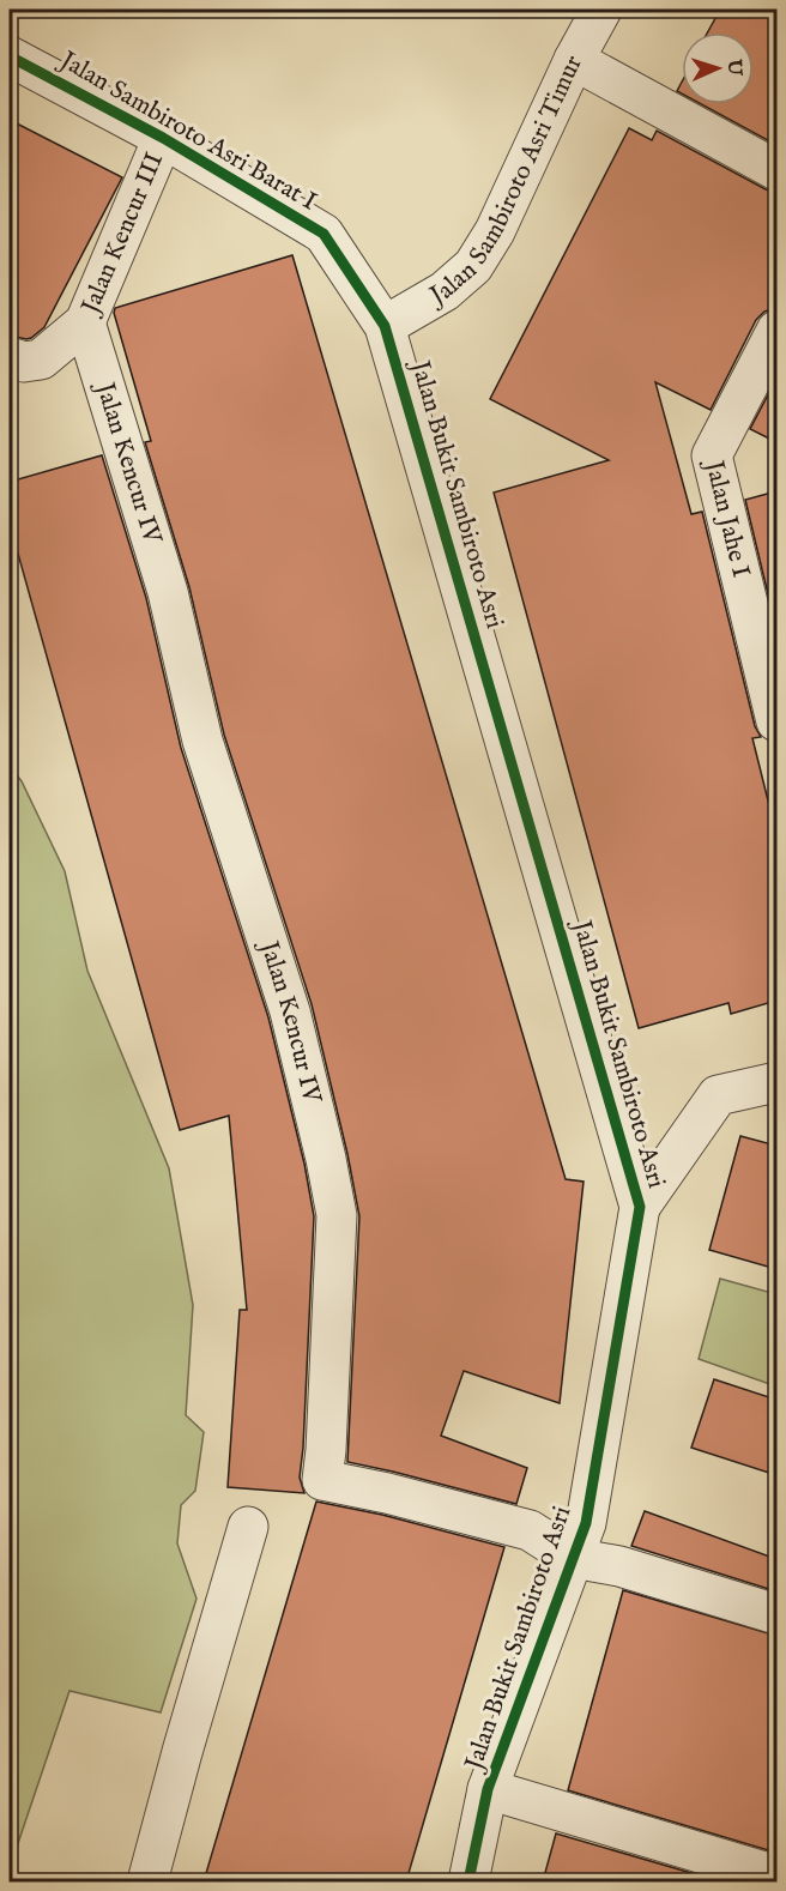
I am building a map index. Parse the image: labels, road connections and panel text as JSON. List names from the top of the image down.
{
  "streets": {
    "street": [
      "Jalan Sambiroto Asri Barat I",
      "Jalan Sambiroto Asri Timur",
      "Jalan Kencur III",
      "Jalan Kencur IV",
      "Jalan Bukit Sambiroto Asri",
      "Jalan Jahe I"
    ]
  },
  "crossings": [
    ["Jalan Sambiroto Asri Barat I", "Jalan Sambiroto Asri Timur"],
    ["Jalan Sambiroto Asri Barat I", "Jalan Kencur III"],
    ["Jalan Sambiroto Asri Barat I", "Jalan Bukit Sambiroto Asri"],
    ["Jalan Sambiroto Asri Timur", "Jalan Bukit Sambiroto Asri"],
    ["Jalan Kencur III", "Jalan Kencur IV"],
    ["Jalan Kencur IV", "Jalan Bukit Sambiroto Asri"]
  ],
  "north": "right"
}
